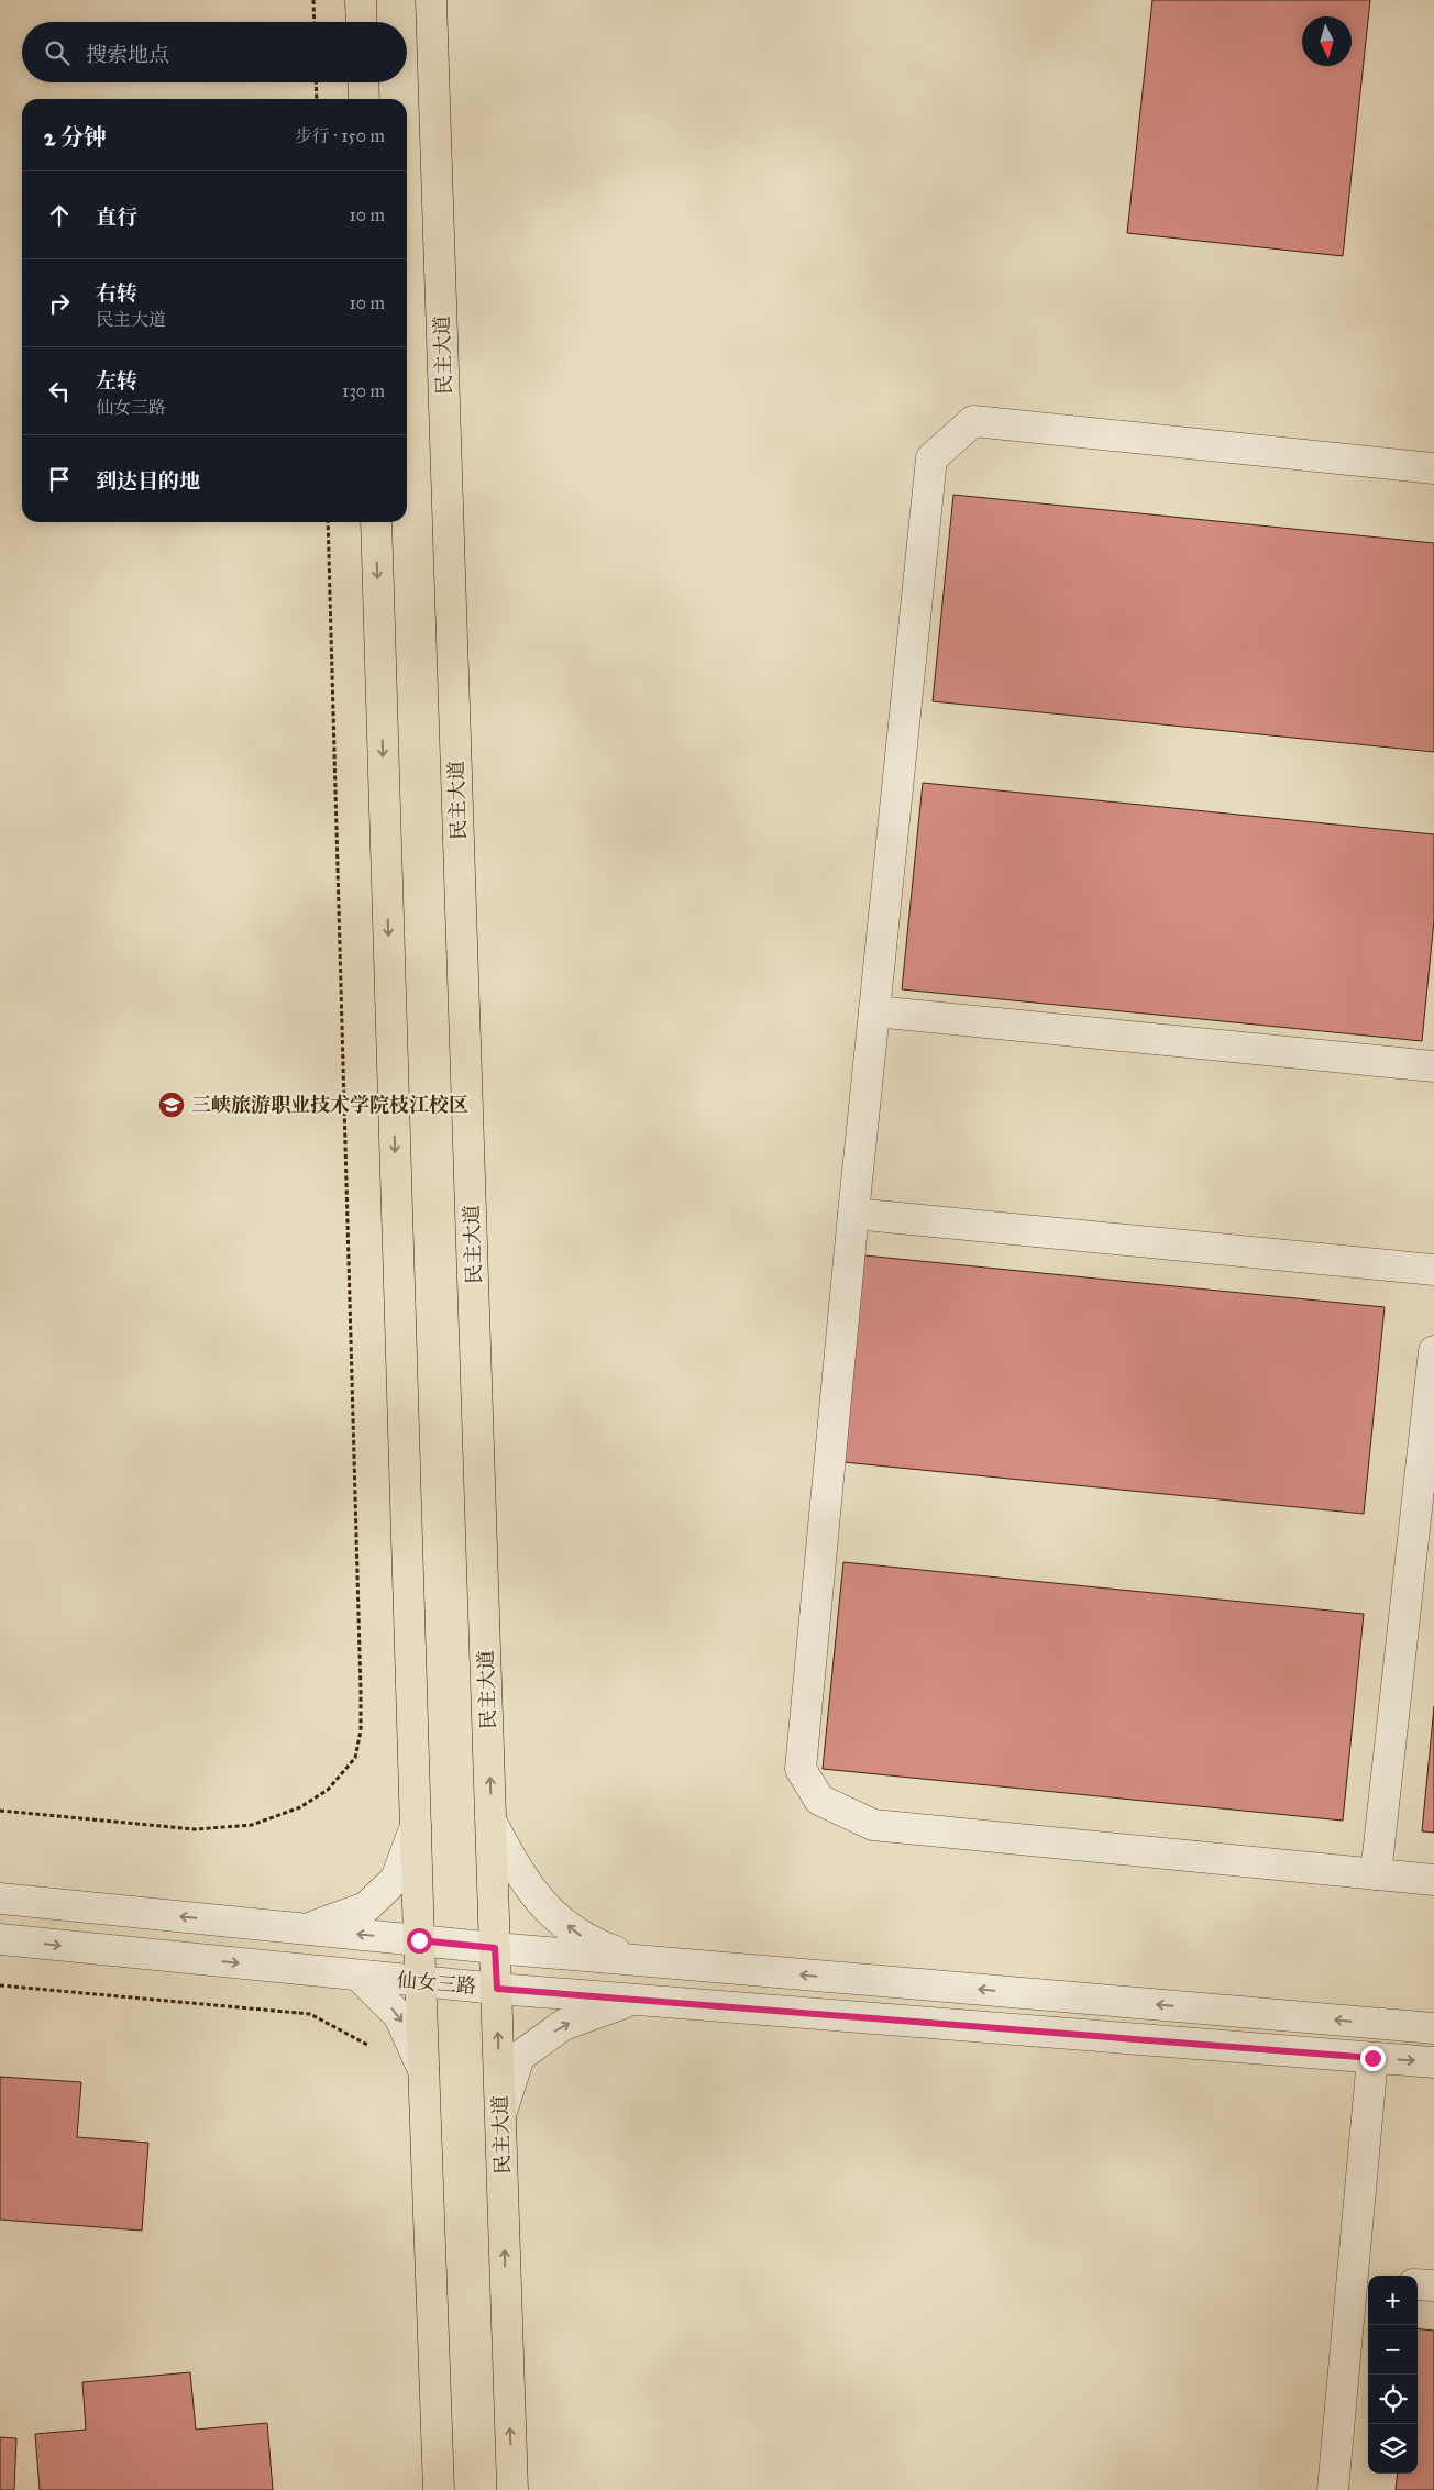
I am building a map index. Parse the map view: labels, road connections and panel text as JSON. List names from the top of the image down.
{
  "streets": {
    "main road": ["民主大道"],
    "street": ["仙女三路"]
  },
  "crossings": [
    ["民主大道", "仙女三路"]
  ],
  "places": {
    "school or university": ["三峡旅游职业技术学院枝江校区"]
  },
  "north": "bottom",
  "page": {
    "search": "搜索地点",
    "heading": ["2 分钟", "步行 · 150 m"],
    "list": [
      ["直行", "10 m"],
      ["右转", "民主大道", "10 m"],
      ["左转", "仙女三路", "130 m"],
      "到达目的地"
    ],
    "map_buttons": ["+", "−"]
  }
}
